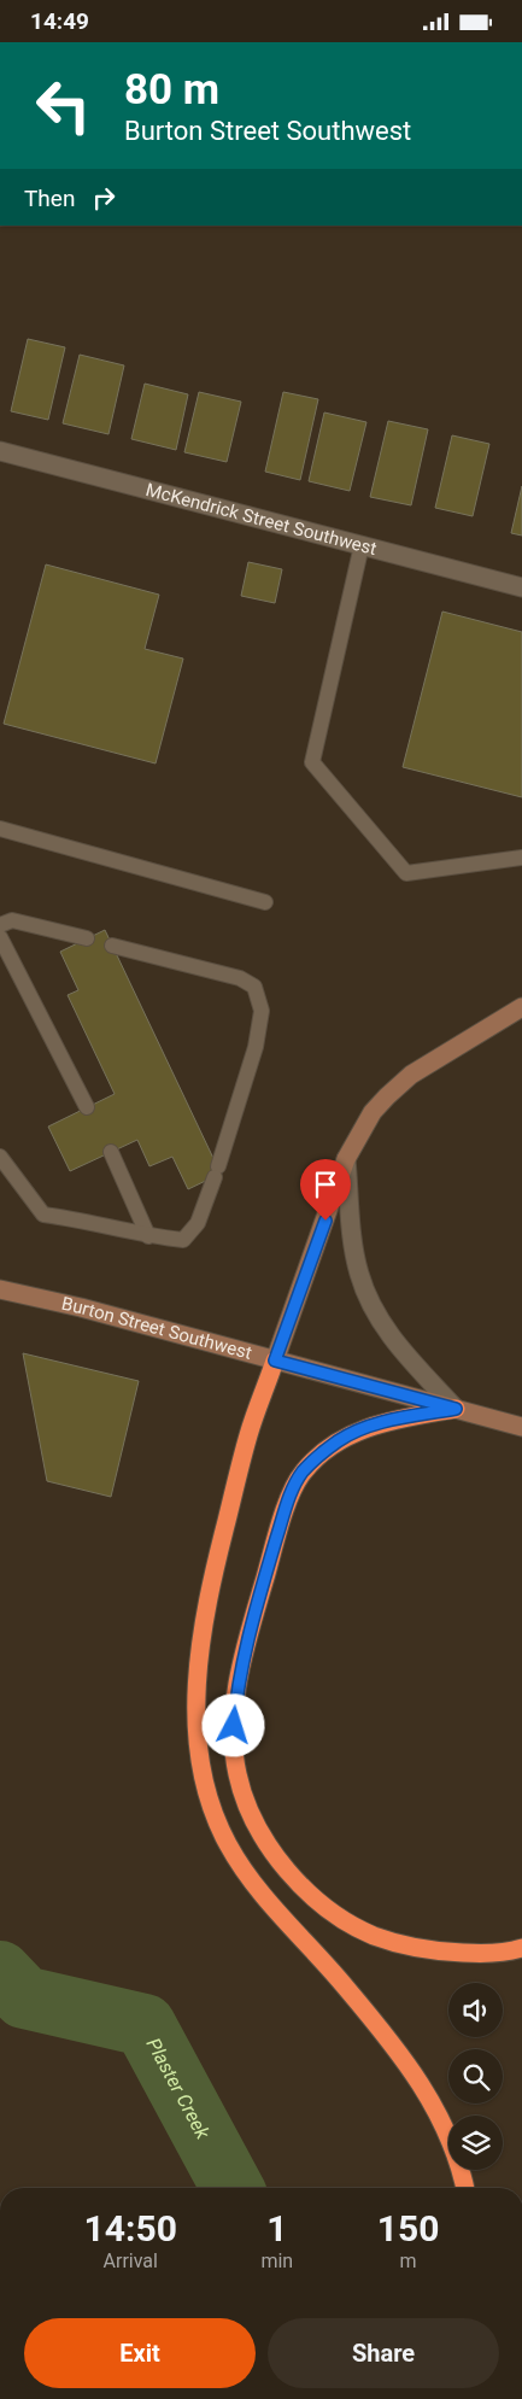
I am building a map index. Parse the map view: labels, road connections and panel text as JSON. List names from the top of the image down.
{
  "streets": {
    "main road": ["Burton Street Southwest"],
    "street": ["McKendrick Street Southwest"]
  },
  "water": ["Plaster Creek"],
  "page": {
    "status": "14:49",
    "turn": ["80 m", "Burton Street Southwest"],
    "then": "Then",
    "eta": [
      "14:50",
      "Arrival",
      "1",
      "min",
      "150",
      "m"
    ],
    "buttons": ["Exit", "Share"]
  }
}
